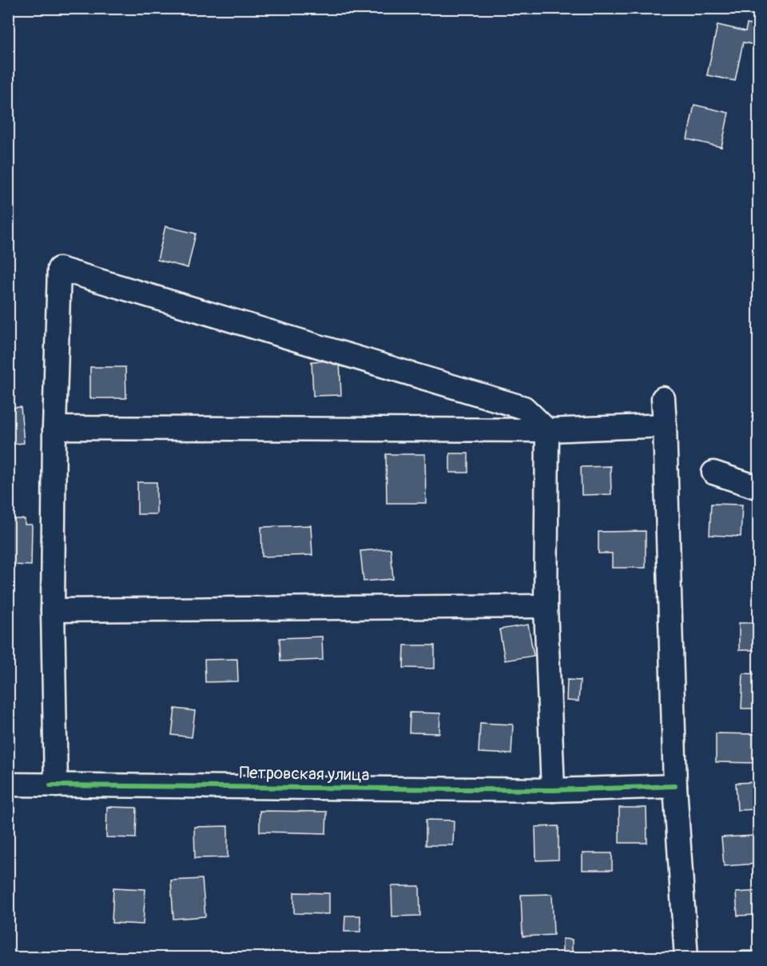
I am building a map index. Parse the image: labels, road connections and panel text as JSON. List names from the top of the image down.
{
  "streets": {
    "street": ["Петровская улица"]
  }
}
